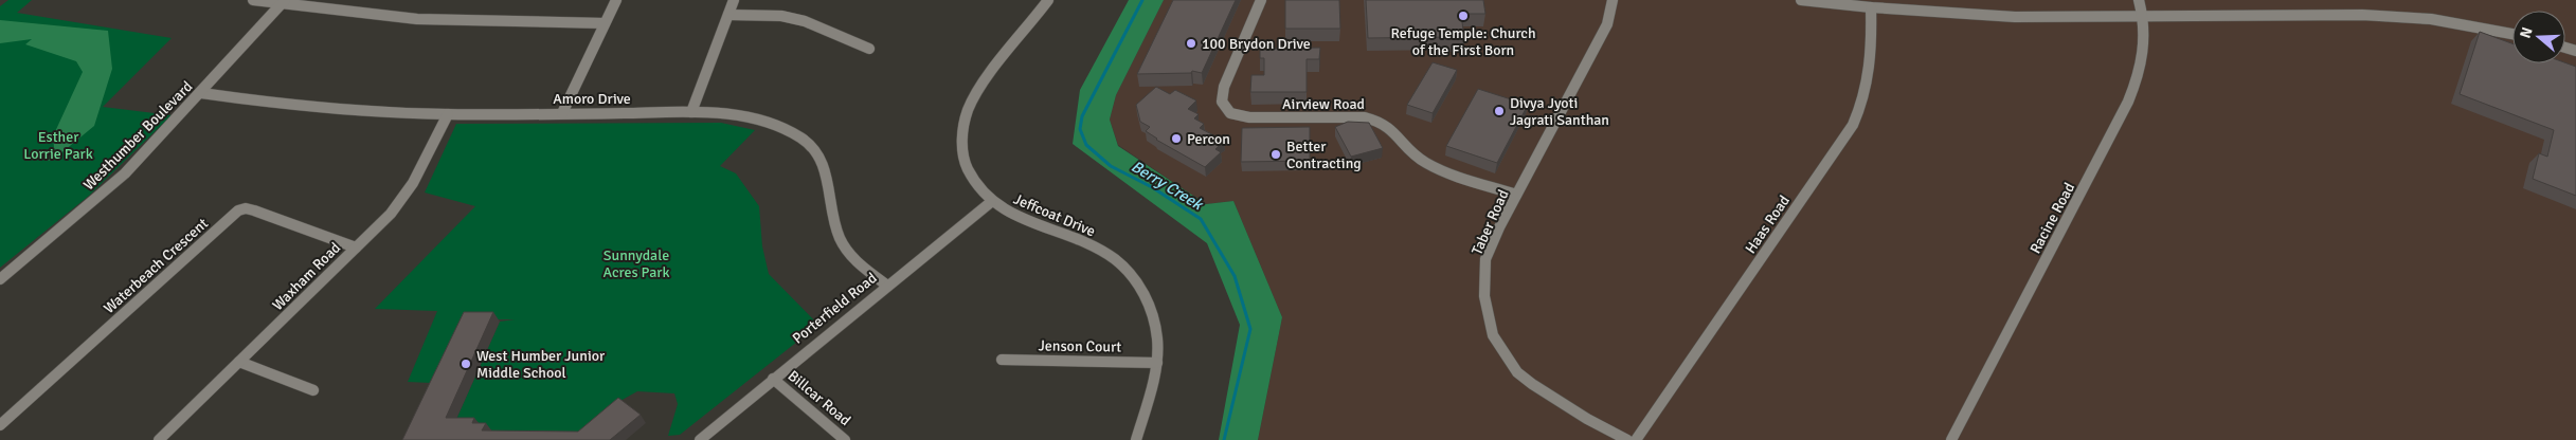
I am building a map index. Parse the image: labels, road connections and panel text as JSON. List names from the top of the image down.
{
  "streets": {
    "street": [
      "Amoro Drive",
      "Airview Road",
      "Westhumber Boulevard",
      "Jeffcoat Drive",
      "Racine Road",
      "Taber Road",
      "Haas Road",
      "Waterbeach Crescent",
      "Waxham Road",
      "Porterfield Road",
      "Jenson Court",
      "Billcar Road"
    ]
  },
  "crossings": [
    ["Amoro Drive", "Westhumber Boulevard"],
    ["Amoro Drive", "Waxham Road"],
    ["Amoro Drive", "Porterfield Road"],
    ["Airview Road", "Taber Road"],
    ["Jeffcoat Drive", "Porterfield Road"],
    ["Jeffcoat Drive", "Jenson Court"],
    ["Waterbeach Crescent", "Waxham Road"],
    ["Porterfield Road", "Billcar Road"]
  ],
  "water": ["Berry Creek"],
  "parks": ["Esther Lorrie Park", "Sunnydale Acres Park"],
  "places": [
    "Refuge Temple: Church of the First Born",
    "100 Brydon Drive",
    "Divya Jyoti Jagrati Santhan",
    "Percon",
    "Better Contracting",
    "West Humber Junior Middle School"
  ],
  "north": "left"
}
